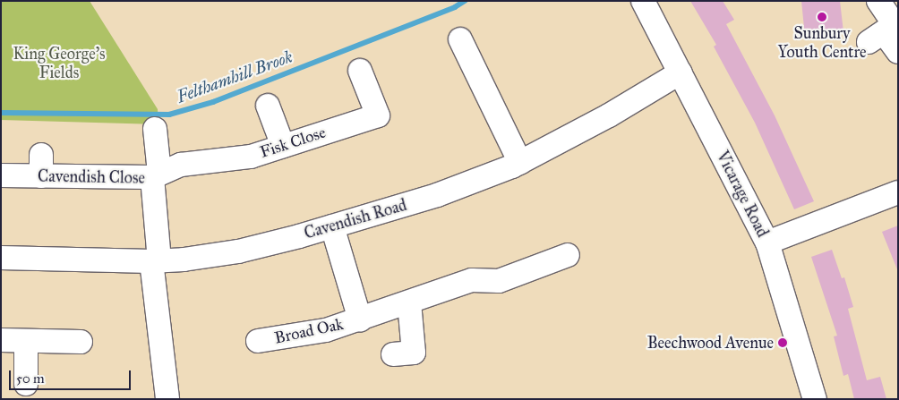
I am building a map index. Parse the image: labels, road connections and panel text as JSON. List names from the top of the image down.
{
  "streets": {
    "street": [
      "Fisk Close",
      "Cavendish Close",
      "Vicarage Road",
      "Cavendish Road",
      "Broad Oak"
    ]
  },
  "crossings": [
    ["Fisk Close", "Cavendish Close"],
    ["Cavendish Close", "Cavendish Road"],
    ["Vicarage Road", "Cavendish Road"],
    ["Cavendish Road", "Broad Oak"]
  ],
  "water": ["Felthamhill Brook"],
  "parks": ["King George’s Fields"],
  "places": ["Sunbury Youth Centre", "Beechwood Avenue"],
  "scale_bar": "50 m"
}
